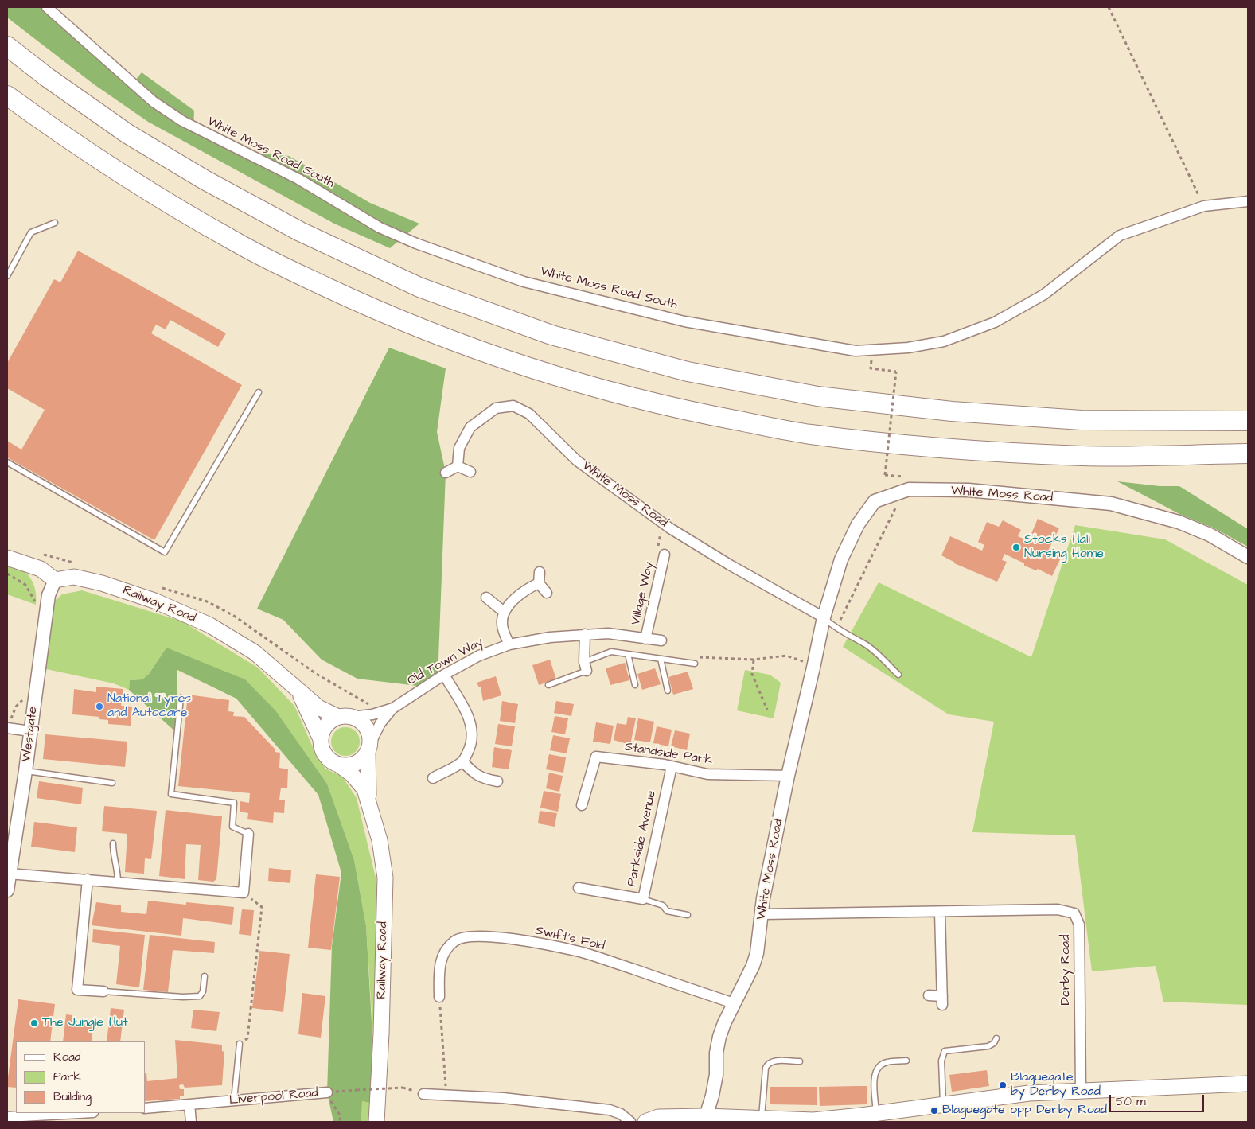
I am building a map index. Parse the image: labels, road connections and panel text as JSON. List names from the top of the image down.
{
  "streets": {
    "main road": ["Railway Road"],
    "street": [
      "White Moss Road South",
      "White Moss Road",
      "Village Way",
      "Old Town Way",
      "Westgate",
      "Standside Park",
      "Parkside Avenue",
      "Swift's Fold",
      "Derby Road",
      "Liverpool Road"
    ]
  },
  "crossings": [
    ["White Moss Road", "Standside Park"],
    ["White Moss Road", "Swift's Fold"],
    ["White Moss Road", "Derby Road"],
    ["Village Way", "Old Town Way"],
    ["Railway Road", "Old Town Way"],
    ["Railway Road", "Westgate"],
    ["Standside Park", "Parkside Avenue"]
  ],
  "places": [
    "Stocks Hall Nursing Home",
    "National Tyres and Autocare",
    "The Jungle Hut",
    "Blaguegate by Derby Road",
    "Blaguegate opp Derby Road"
  ],
  "legend": ["Road", "Park", "Building"],
  "scale_bar": "50 m"
}
